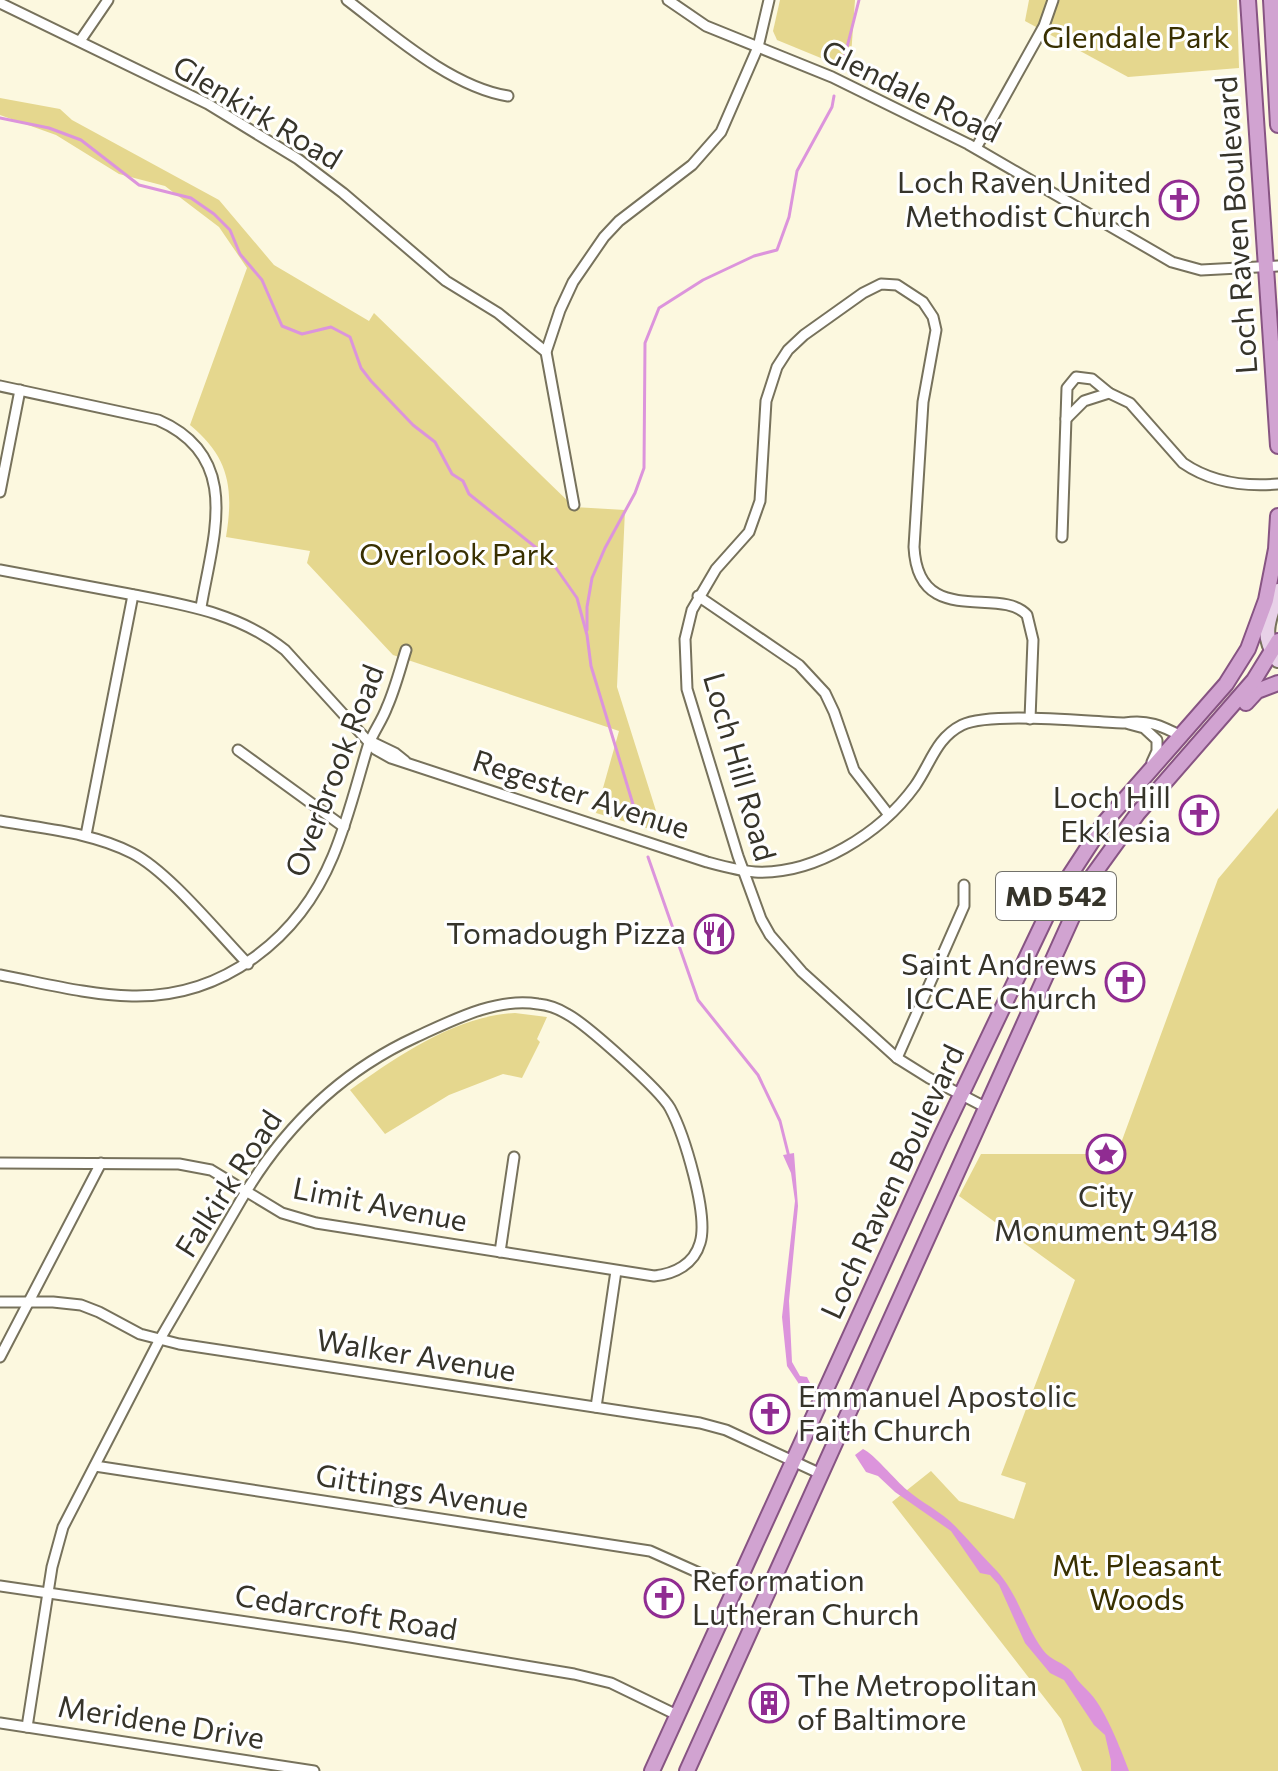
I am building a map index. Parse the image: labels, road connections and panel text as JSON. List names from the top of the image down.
{
  "streets": {
    "main road": ["Loch Raven Boulevard", "MD 542"],
    "street": [
      "Glendale Road",
      "Glenkirk Road",
      "Loch Hill Road",
      "Overbrook Road",
      "Regester Avenue",
      "Falkirk Road",
      "Limit Avenue",
      "Walker Avenue",
      "Gittings Avenue",
      "Cedarcroft Road",
      "Meridene Drive"
    ]
  },
  "crossings": [
    ["Glendale Road", "Loch Raven Boulevard"],
    ["Loch Raven Boulevard", "Loch Hill Road"],
    ["Loch Raven Boulevard", "Regester Avenue"],
    ["Loch Raven Boulevard", "Walker Avenue"],
    ["Loch Raven Boulevard", "Gittings Avenue"],
    ["Loch Raven Boulevard", "Cedarcroft Road"],
    ["Loch Hill Road", "Regester Avenue"],
    ["Overbrook Road", "Regester Avenue"],
    ["Falkirk Road", "Limit Avenue"],
    ["Falkirk Road", "Walker Avenue"],
    ["Falkirk Road", "Gittings Avenue"],
    ["Falkirk Road", "Cedarcroft Road"],
    ["Falkirk Road", "Meridene Drive"]
  ],
  "parks": ["Glendale Park", "Overlook Park", "Mt. Pleasant Woods"],
  "places": {
    "church": [
      "Loch Raven United Methodist Church",
      "Loch Hill Ekklesia",
      "Saint Andrews ICCAE Church",
      "Emmanuel Apostolic Faith Church",
      "Reformation Lutheran Church"
    ],
    "restaurant": ["Tomadough Pizza"],
    "place": ["City Monument 9418"],
    "building": ["The Metropolitan of Baltimore"]
  }
}
